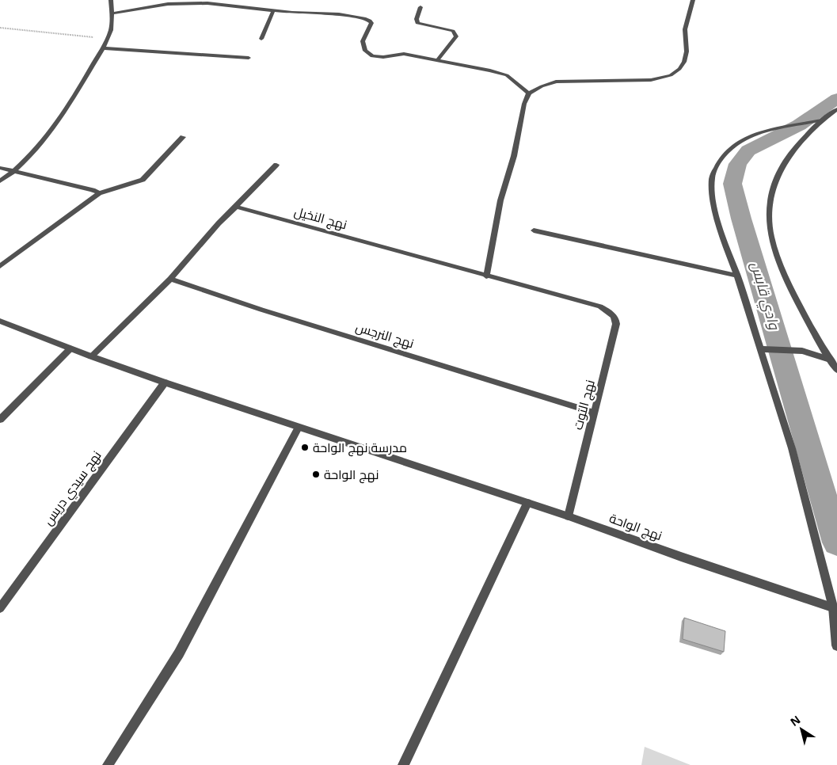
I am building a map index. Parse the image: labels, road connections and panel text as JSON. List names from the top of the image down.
{
  "streets": {
    "street": [
      "نهج النخيل",
      "نهج النرجس",
      "نهج التوت",
      "نهج سيدي دريس",
      "نهج الواحة"
    ]
  },
  "crossings": [
    ["نهج النخيل", "نهج التوت"],
    ["نهج النرجس", "نهج التوت"],
    ["نهج التوت", "نهج الواحة"],
    ["نهج سيدي دريس", "نهج الواحة"]
  ],
  "water": ["وادي قابس"],
  "places": ["مدرسة نهج الواحة", "نهج الواحة"],
  "north": "top left"
}
